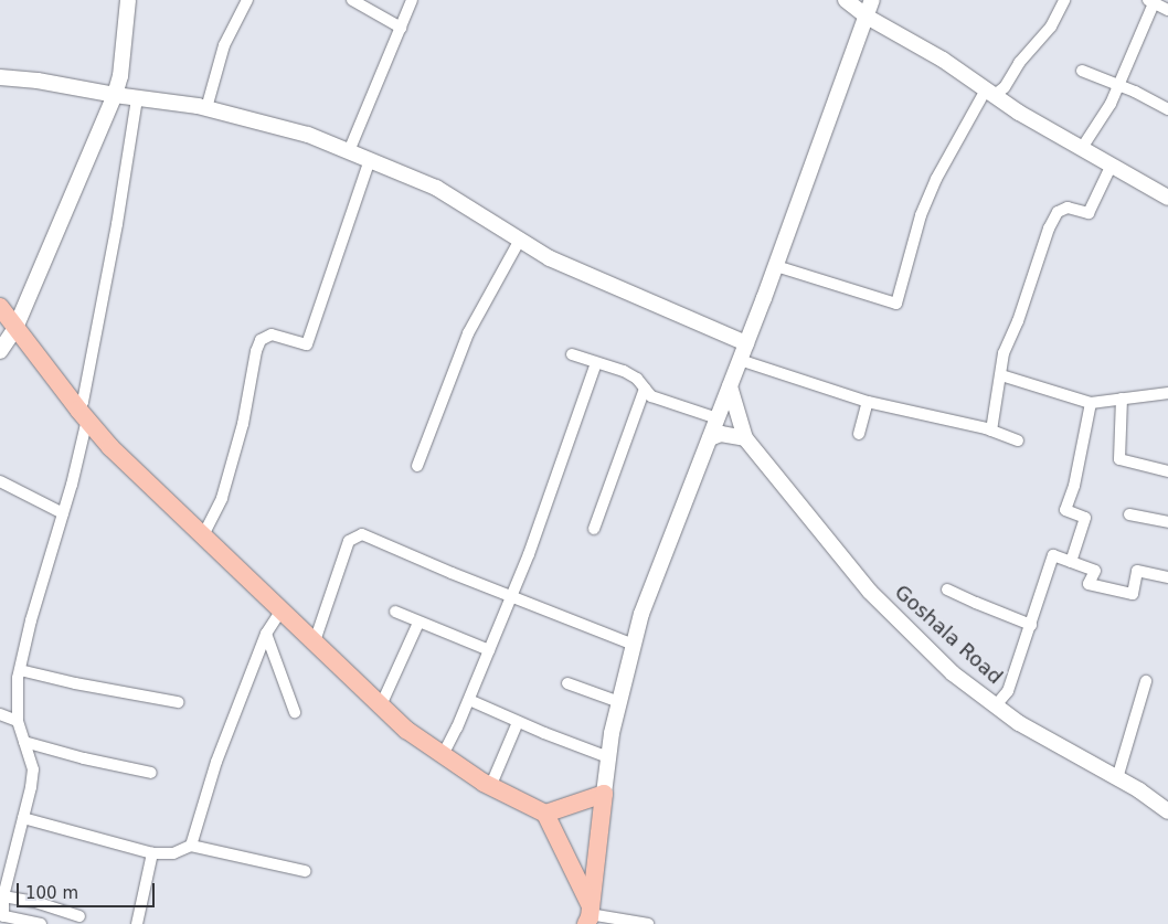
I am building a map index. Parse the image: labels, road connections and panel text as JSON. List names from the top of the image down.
{
  "streets": {
    "main road": ["Goshala Road"]
  },
  "scale_bar": "100 m"
}
